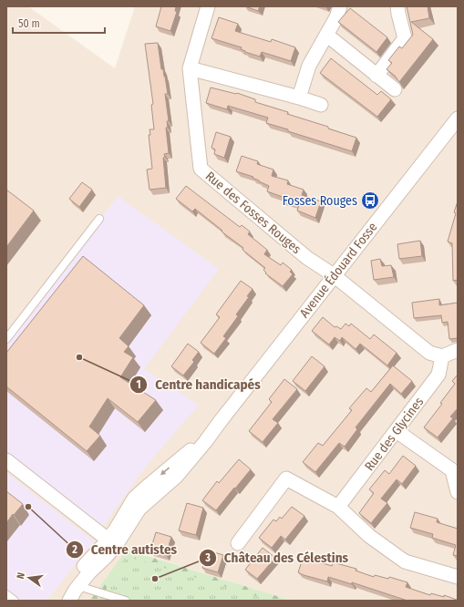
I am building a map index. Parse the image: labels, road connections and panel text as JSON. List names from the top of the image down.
{
  "streets": {
    "street": ["Rue des Fosses Rouges", "Avenue Édouard Fosse", "Rue des Glycines"]
  },
  "crossings": [
    ["Rue des Fosses Rouges", "Avenue Édouard Fosse"],
    ["Rue des Fosses Rouges", "Rue des Glycines"]
  ],
  "places": {
    "bus stop": ["Fosses Rouges"],
    "other": ["Centre handicapés", "Centre autistes", "Château des Célestins"]
  },
  "scale_bar": "50 m",
  "north": "left"
}
